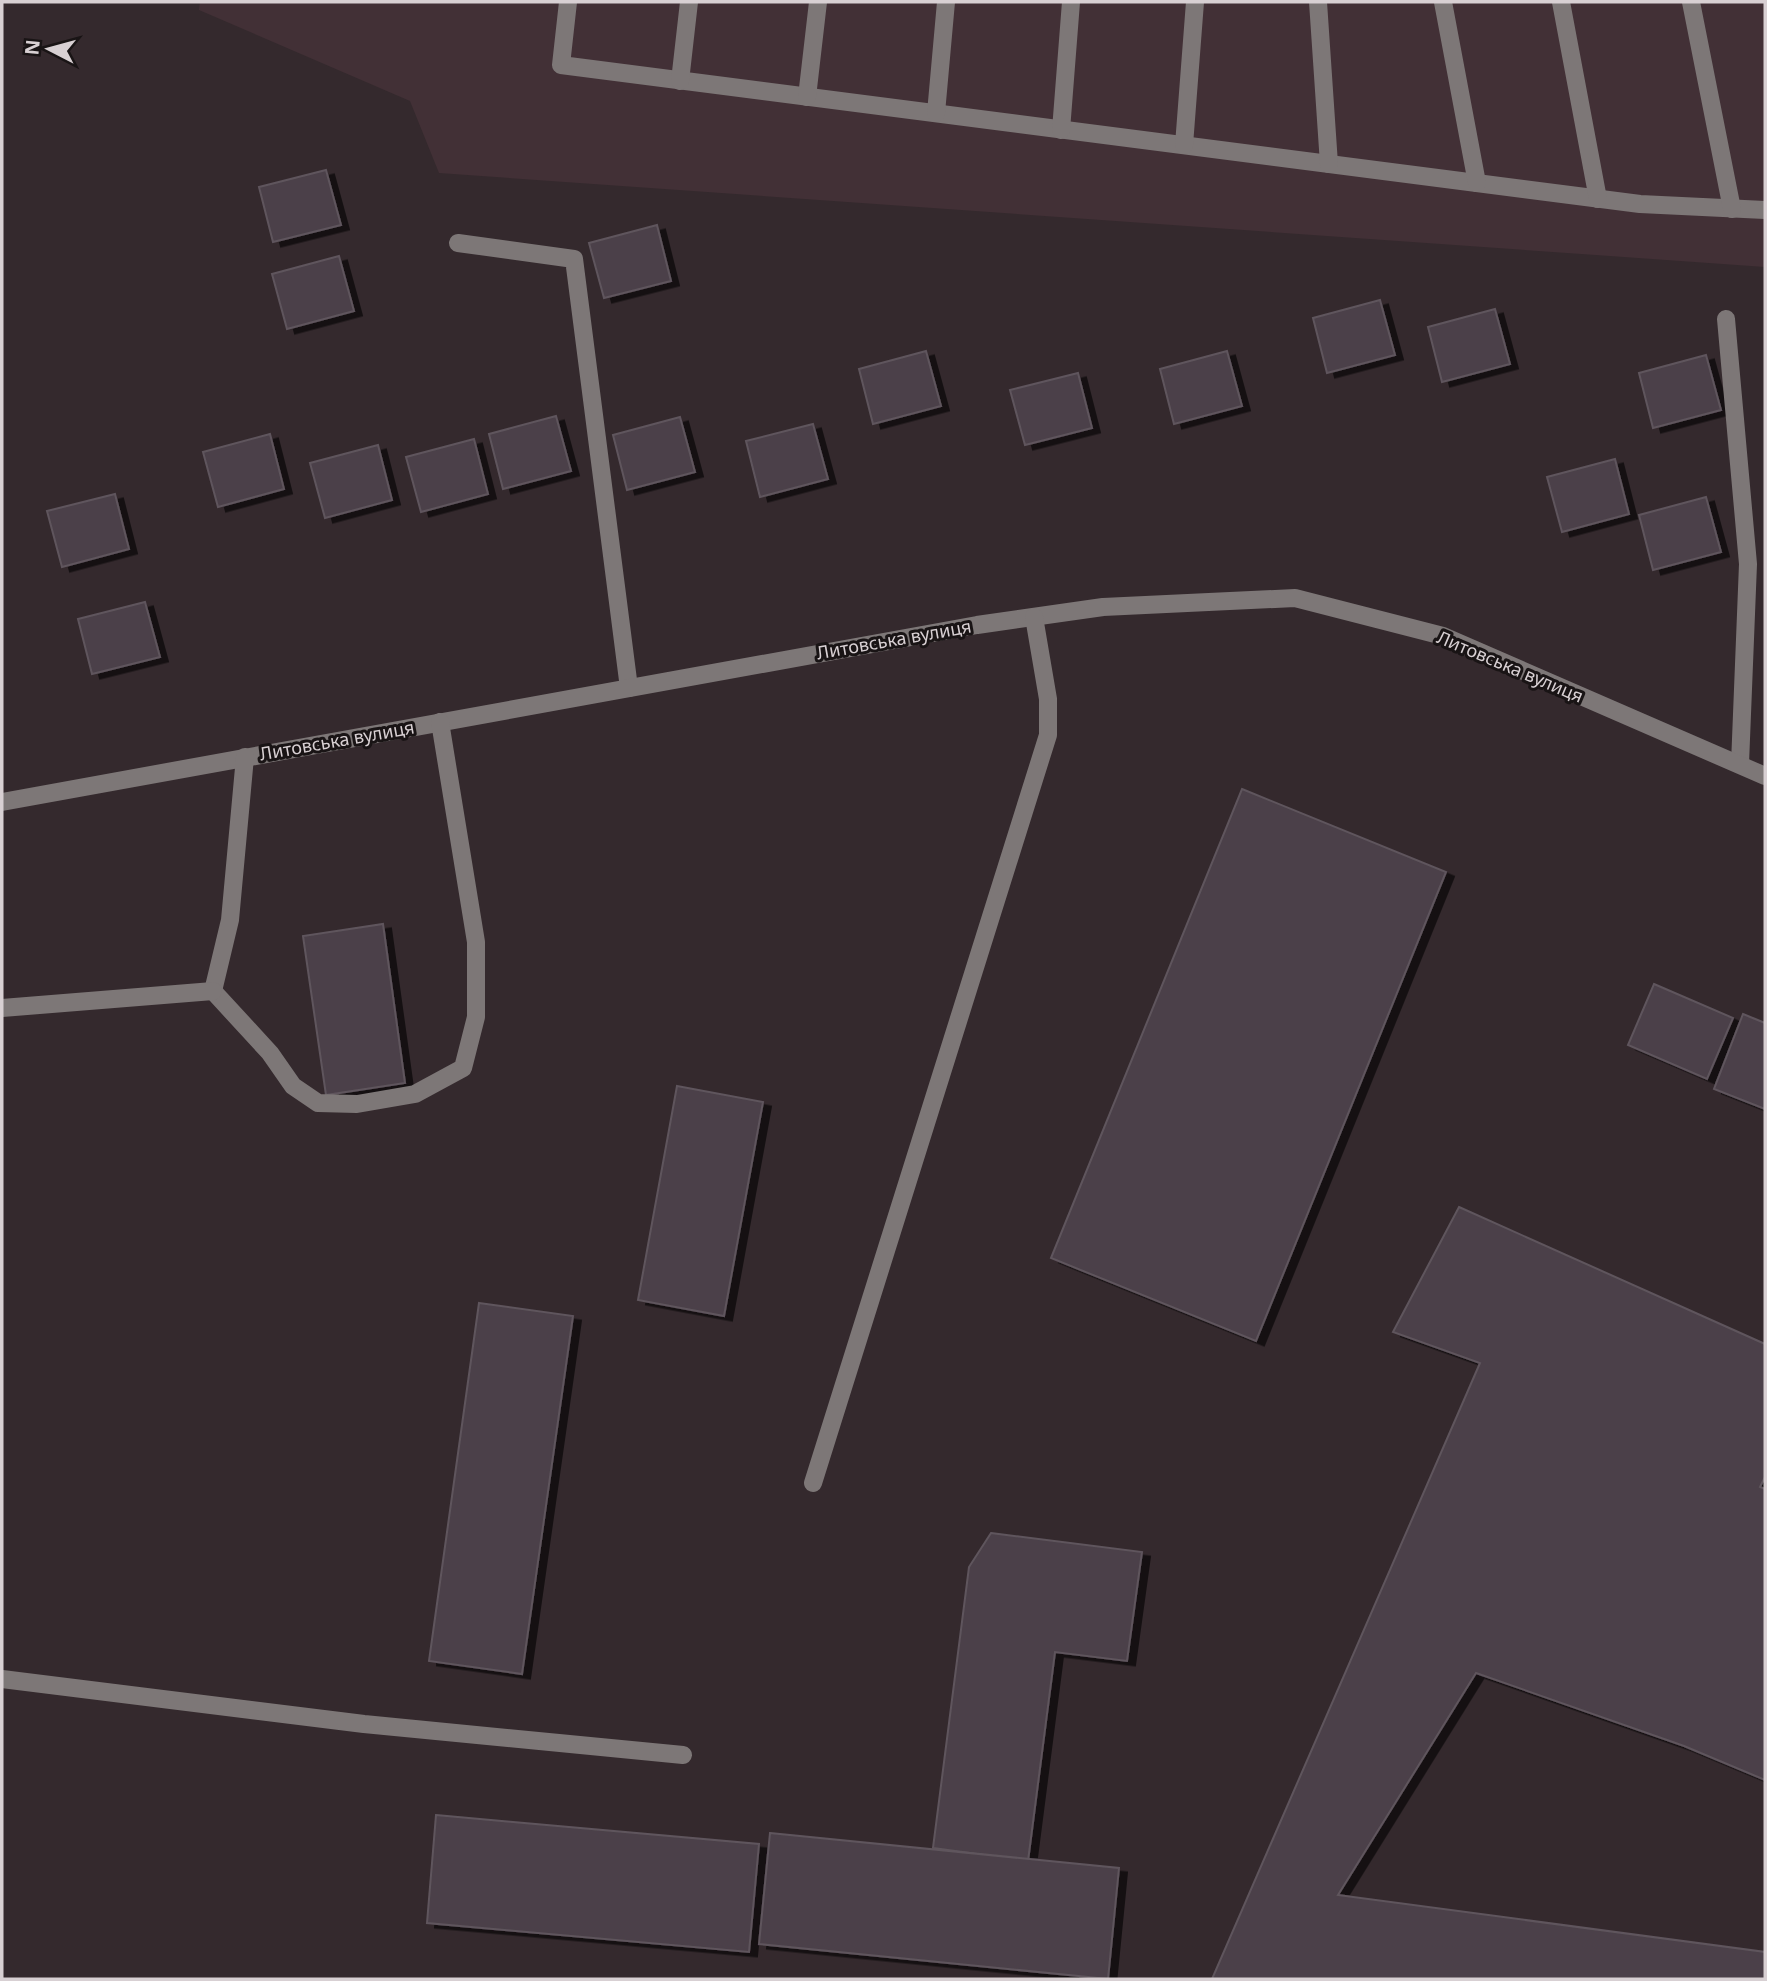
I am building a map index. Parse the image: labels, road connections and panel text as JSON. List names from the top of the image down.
{
  "streets": {
    "street": ["Литовська вулиця"]
  },
  "north": "left"
}
